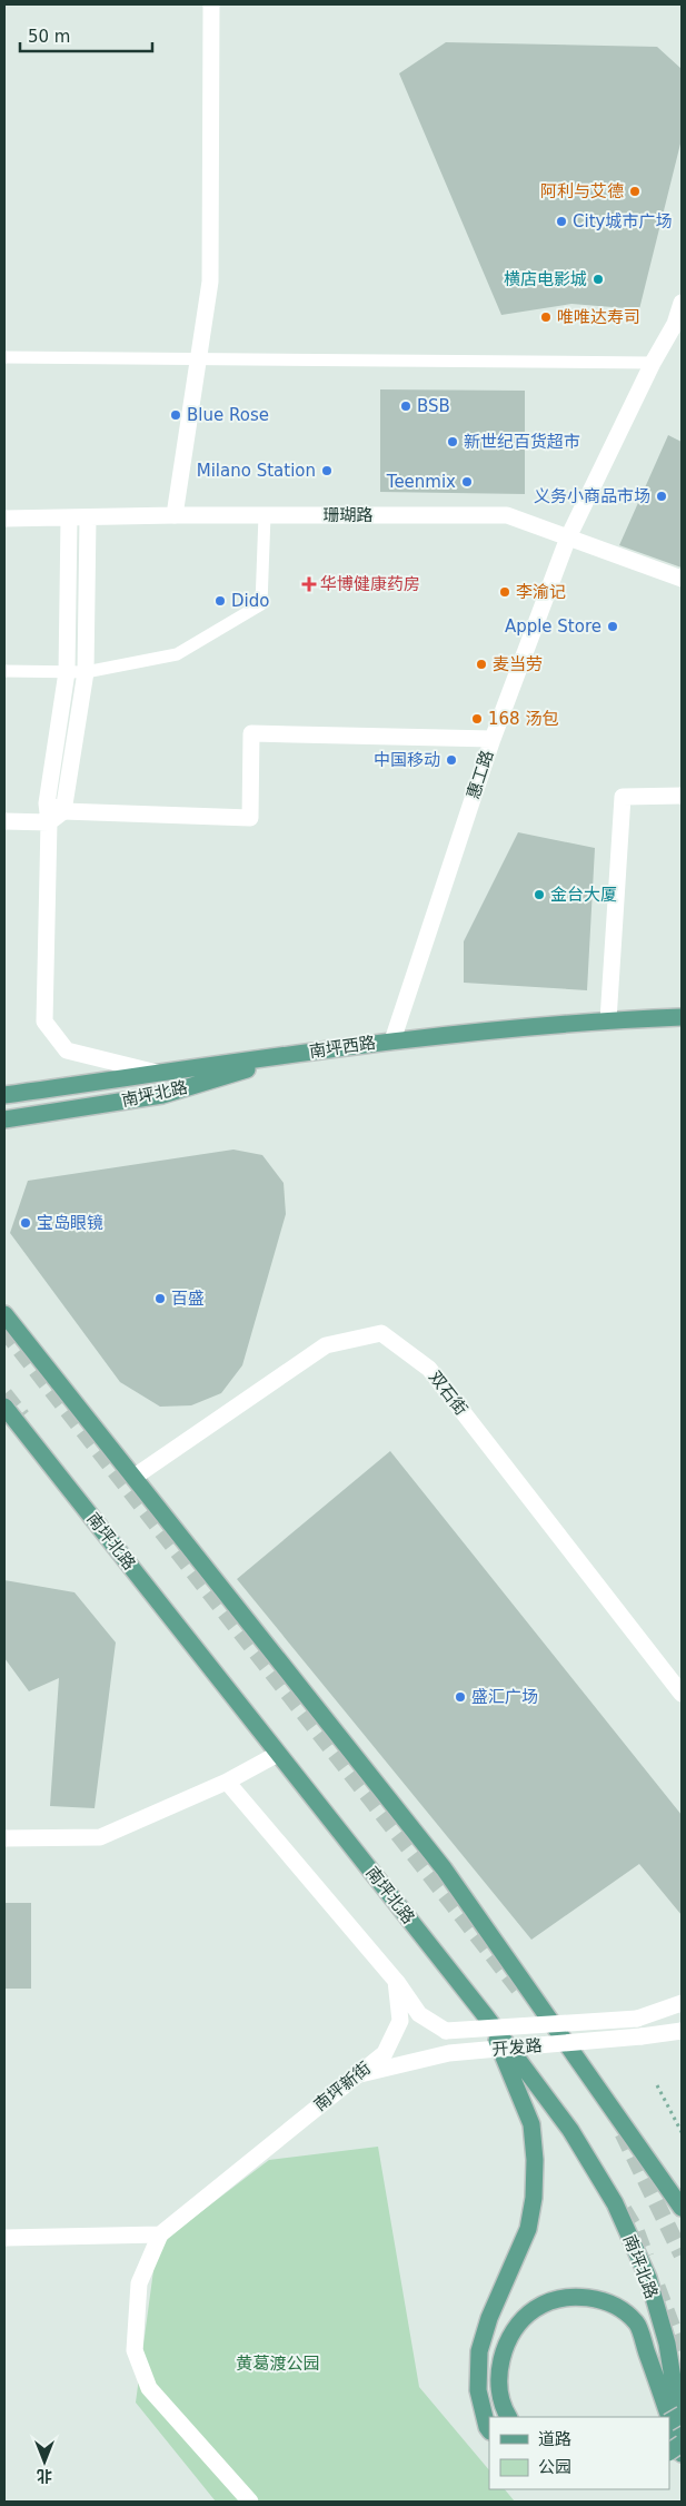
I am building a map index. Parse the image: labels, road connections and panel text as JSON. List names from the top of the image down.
{
  "streets": {
    "main road": ["南坪西路", "南坪北路"],
    "street": [
      "珊瑚路",
      "惠工路",
      "双石街",
      "开发路",
      "南坪新街"
    ]
  },
  "crossings": [
    ["珊瑚路", "惠工路"],
    ["惠工路", "南坪西路"],
    ["南坪西路", "南坪北路"],
    ["开发路", "南坪新街"]
  ],
  "parks": ["黄葛渡公园"],
  "places": {
    "other": [
      "阿利与艾德",
      "City城市广场",
      "横店电影城",
      "唯唯达寿司",
      "BSB",
      "Blue Rose",
      "新世纪百货超市",
      "Milano Station",
      "Teenmix",
      "义务小商品市场",
      "李渝记",
      "Dido",
      "Apple Store",
      "麦当劳",
      "168 汤包",
      "中国移动",
      "金台大厦",
      "宝岛眼镜",
      "百盛",
      "盛汇广场"
    ],
    "health": ["华博健康药房"]
  },
  "legend": ["道路", "公园"],
  "scale_bar": "50 m",
  "north": "bottom"
}
